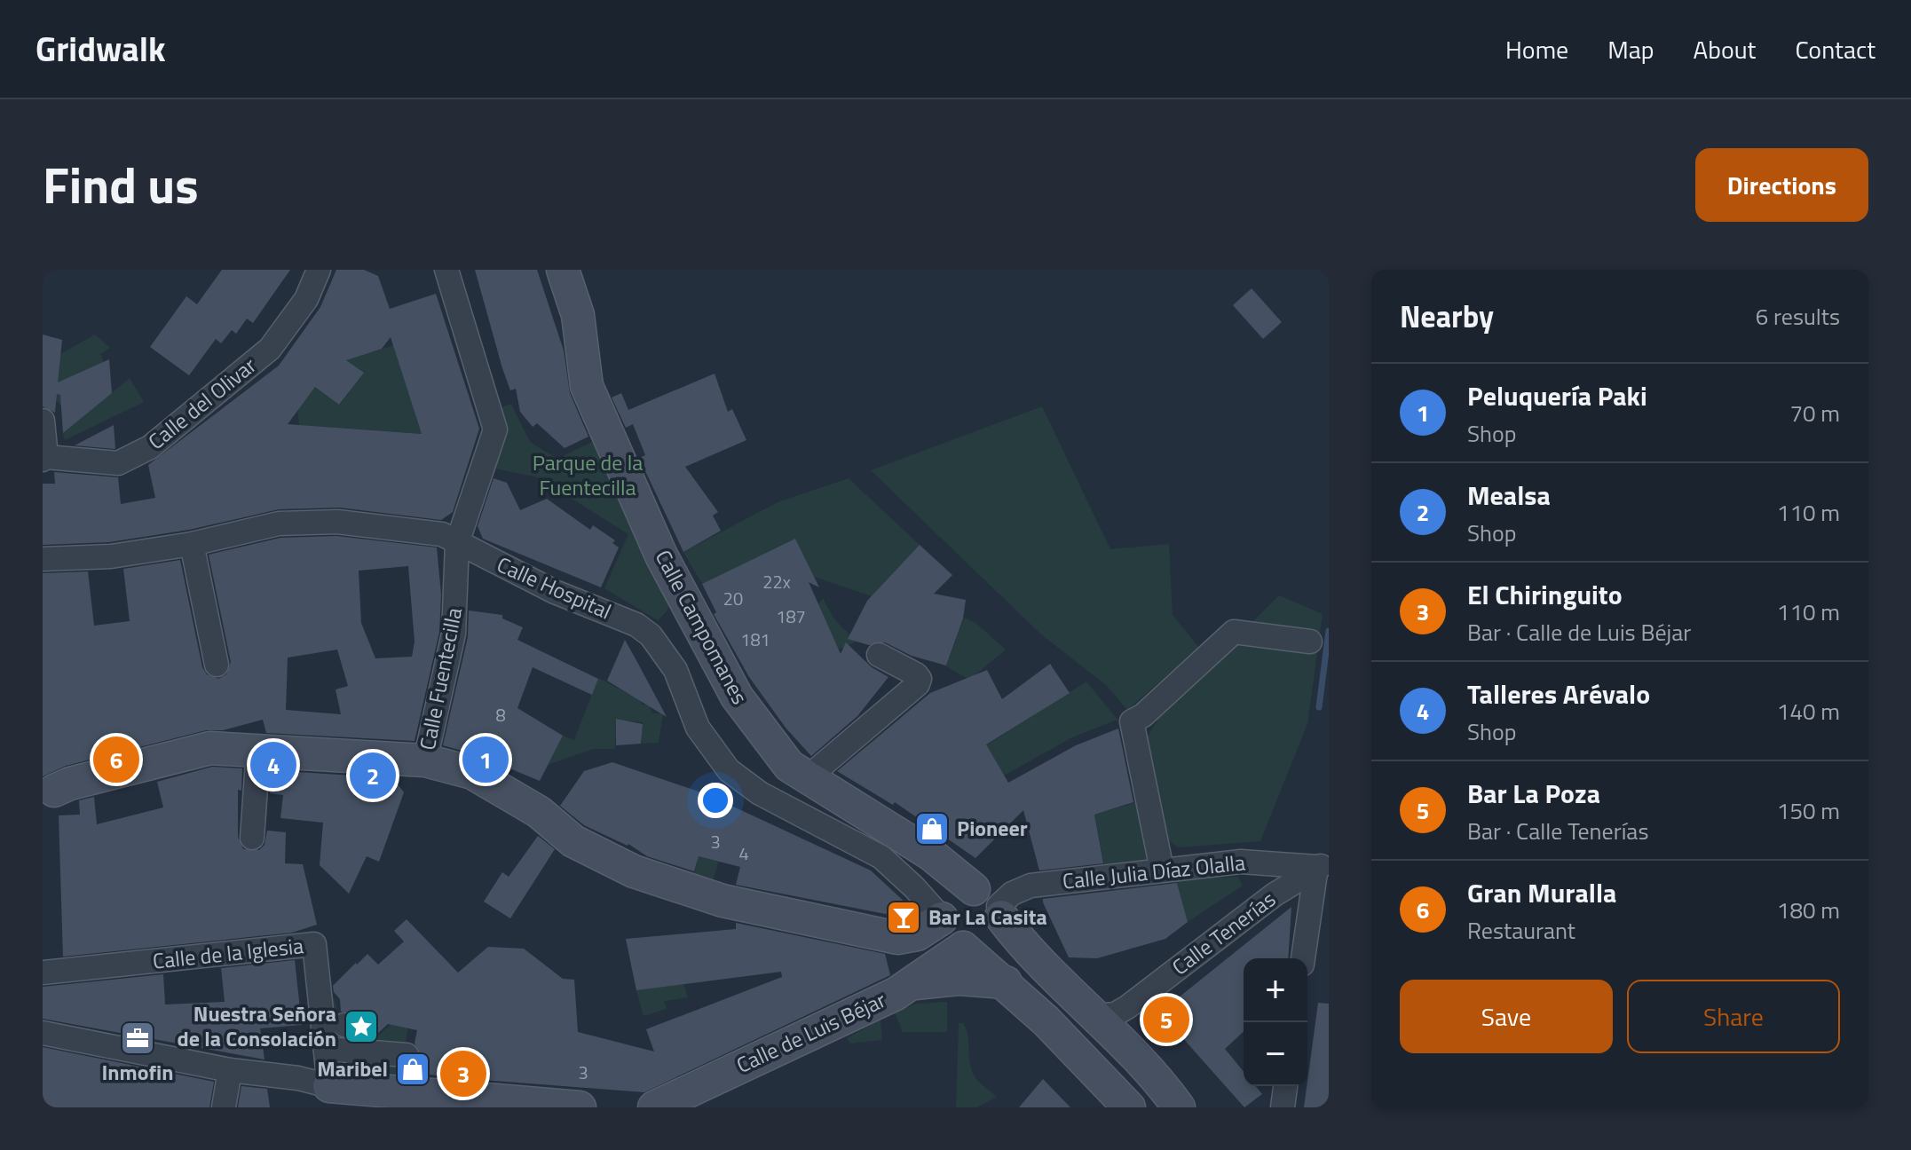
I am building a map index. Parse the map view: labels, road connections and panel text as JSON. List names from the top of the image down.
{
  "streets": {
    "street": [
      "Calle del Olivar",
      "Calle Hospital",
      "Calle Campomanes",
      "Calle Fuentecilla",
      "Calle Julia Díaz Olalla",
      "Calle Tenerías",
      "Calle de la Iglesia",
      "Calle de Luis Béjar"
    ]
  },
  "crossings": [
    ["Calle Hospital", "Calle Campomanes"],
    ["Calle Hospital", "Calle Fuentecilla"],
    ["Calle Hospital", "Calle Julia Díaz Olalla"],
    ["Calle Hospital", "Calle de Luis Béjar"],
    ["Calle Campomanes", "Calle Julia Díaz Olalla"],
    ["Calle Campomanes", "Calle Tenerías"],
    ["Calle Campomanes", "Calle de Luis Béjar"],
    ["Calle Julia Díaz Olalla", "Calle Tenerías"],
    ["Calle Julia Díaz Olalla", "Calle de Luis Béjar"]
  ],
  "parks": ["Parque de la Fuentecilla"],
  "places": {
    "shop": ["Pioneer", "Maribel"],
    "bar": ["Bar La Casita"],
    "place": ["Nuestra Señora de la Consolación"],
    "office": ["Inmofin"]
  },
  "house_numbers": [
    "22x",
    "20",
    "187",
    "181",
    "8",
    "3",
    "4",
    "3"
  ],
  "page": {
    "header": "Gridwalk",
    "nav": [
      "Home",
      "Map",
      "About",
      "Contact"
    ],
    "title": "Find us",
    "buttons": [
      "Directions",
      ["Save", "Share"]
    ],
    "heading": ["Nearby", "6 results"],
    "list": [
      {
        "mark": "1",
        "name": "Peluquería Paki",
        "note": "Shop",
        "value": "70 m"
      },
      {
        "mark": "2",
        "name": "Mealsa",
        "note": "Shop",
        "value": "110 m"
      },
      {
        "mark": "3",
        "name": "El Chiringuito",
        "note": "Bar · Calle de Luis Béjar",
        "value": "110 m"
      },
      {
        "mark": "4",
        "name": "Talleres Arévalo",
        "note": "Shop",
        "value": "140 m"
      },
      {
        "mark": "5",
        "name": "Bar La Poza",
        "note": "Bar · Calle Tenerías",
        "value": "150 m"
      },
      {
        "mark": "6",
        "name": "Gran Muralla",
        "note": "Restaurant",
        "value": "180 m"
      }
    ],
    "pins": [
      "1",
      "6",
      "4",
      "2",
      "5",
      "3"
    ],
    "map_buttons": ["+", "−"]
  }
}
